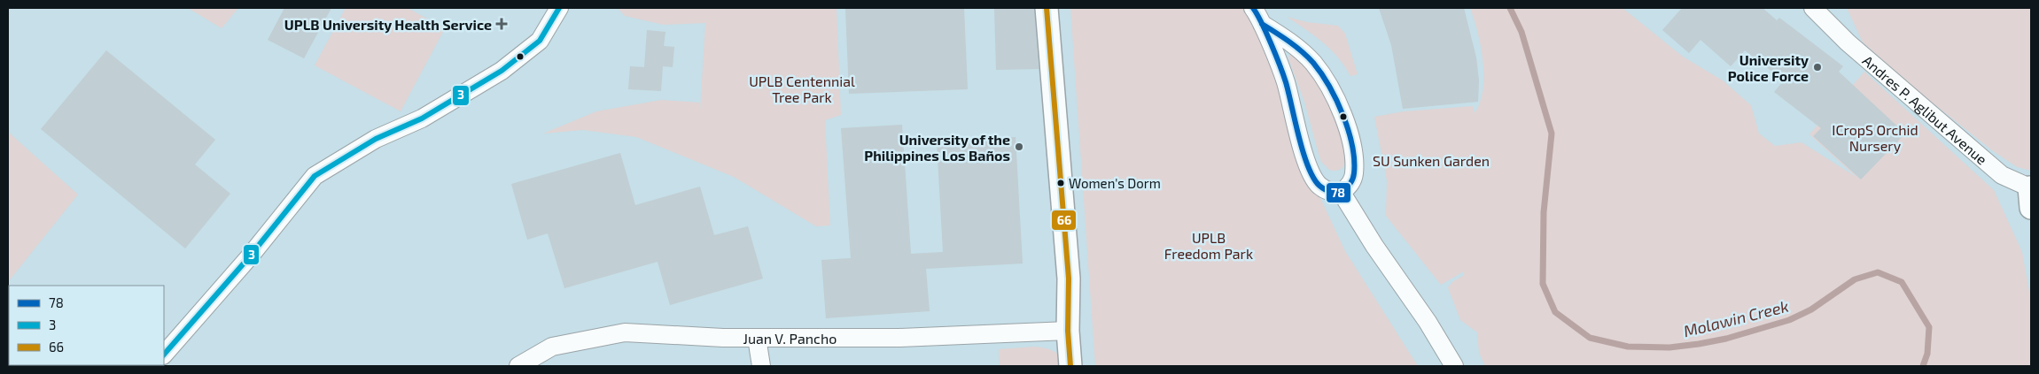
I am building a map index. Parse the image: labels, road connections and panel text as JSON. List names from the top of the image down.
{
  "streets": {
    "street": ["Andres P. Aglibut Avenue", "Juan V. Pancho"]
  },
  "water": ["Molawin Creek"],
  "parks": [
    "UPLB Centennial Tree Park",
    "ICropS Orchid Nursery",
    "SU Sunken Garden",
    "UPLB Freedom Park"
  ],
  "places": {
    "health": ["UPLB University Health Service"],
    "other": ["University Police Force", "University of the Philippines Los Baños", "Women's Dorm"]
  },
  "lines": ["transit line 78", "transit line 3", "transit line 66"],
  "legend": ["78", "3", "66"]
}
